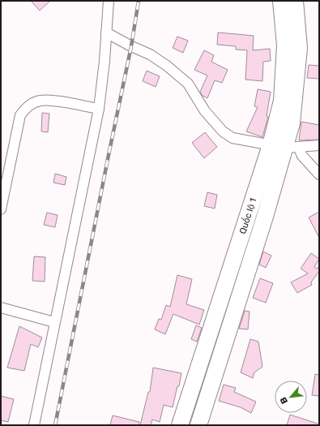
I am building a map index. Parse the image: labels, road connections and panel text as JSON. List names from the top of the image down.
{
  "streets": {
    "highway": ["Quốc lộ 1"]
  },
  "north": "bottom left"
}
